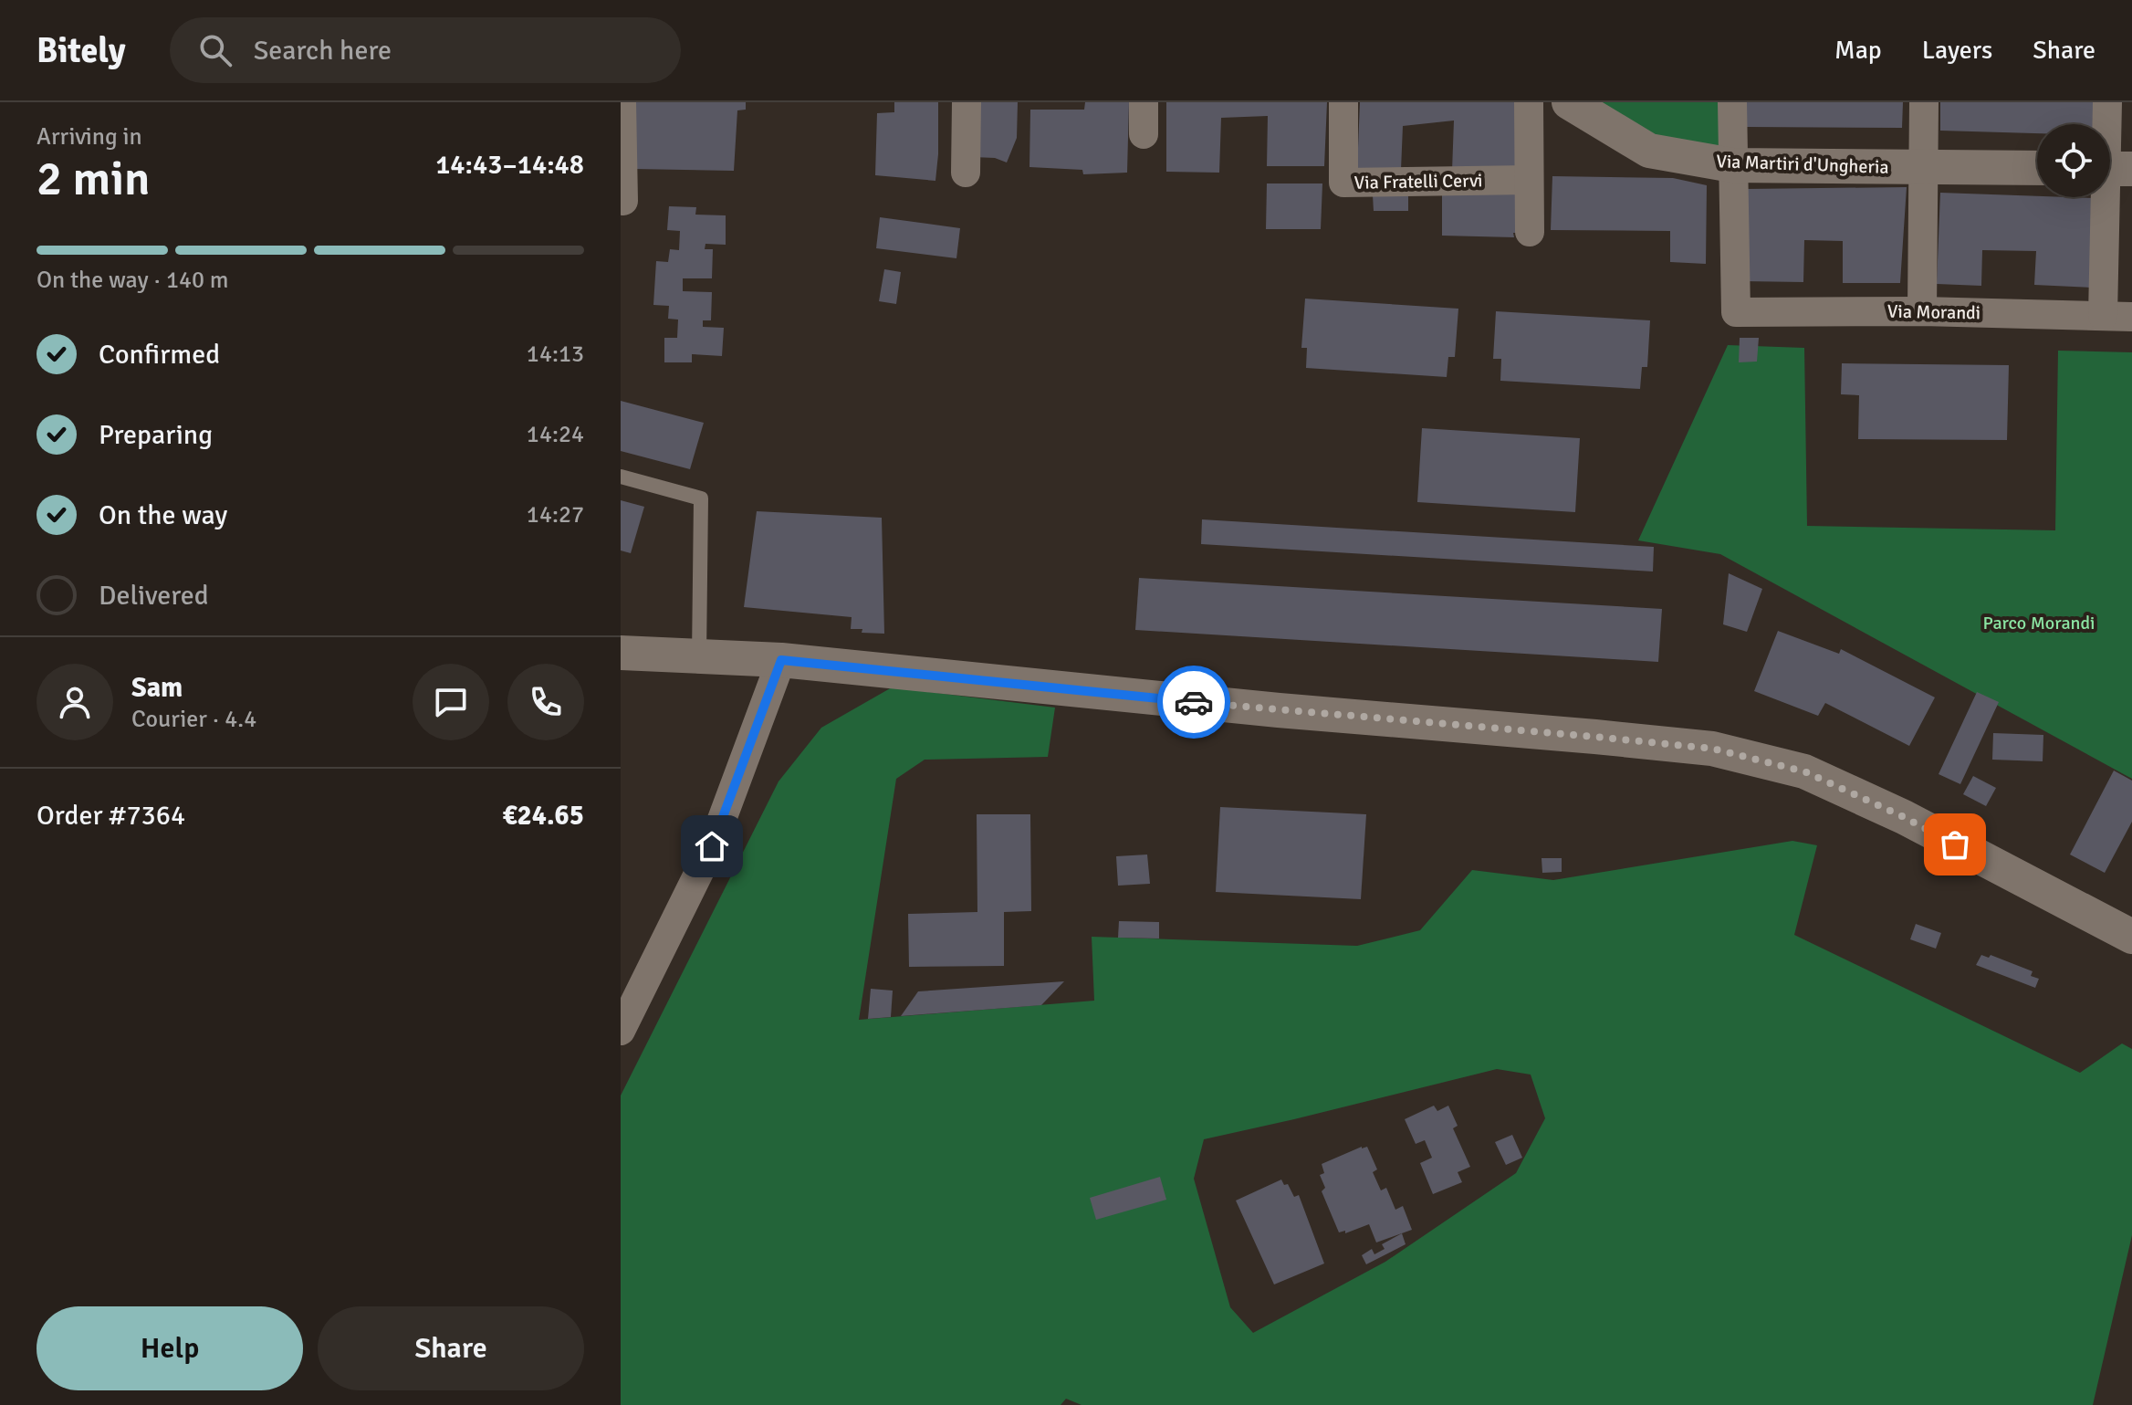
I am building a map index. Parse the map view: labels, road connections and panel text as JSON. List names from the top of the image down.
{
  "streets": {
    "street": ["Via Martiri d'Ungheria", "Via Fratelli Cervi", "Via Morandi"]
  },
  "crossings": [
    ["Via Martiri d'Ungheria", "Via Morandi"]
  ],
  "parks": ["Parco Morandi"],
  "page": {
    "header": "Bitely",
    "search": "Search here",
    "nav": ["Map", "Layers", "Share"],
    "heading": ["2 min", "Arriving in", "14:43–14:48"],
    "panel": [
      "Sam",
      "Courier · 4.4",
      "Order #7364",
      "€24.65"
    ],
    "bar": "On the way · 140 m",
    "list": [
      ["Confirmed", "14:13"],
      ["Preparing", "14:24"],
      ["On the way", "14:27"],
      "Delivered"
    ],
    "buttons": ["Help", "Share"]
  }
}
